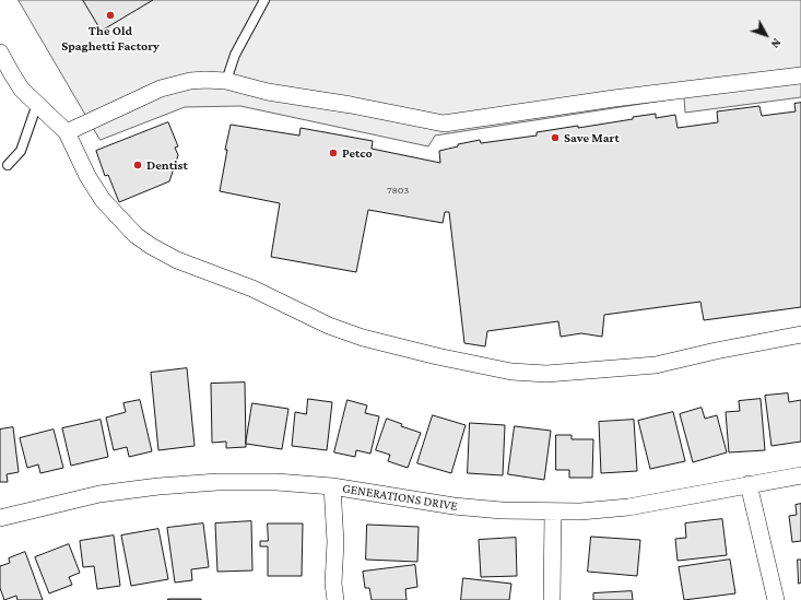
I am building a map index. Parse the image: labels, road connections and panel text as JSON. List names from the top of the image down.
{
  "streets": {
    "street": ["GENERATIONS DRIVE"]
  },
  "places": [
    "The Old Spaghetti Factory",
    "Save Mart",
    "Petco",
    "Dentist"
  ],
  "house_numbers": ["7803"],
  "north": "bottom right"
}
